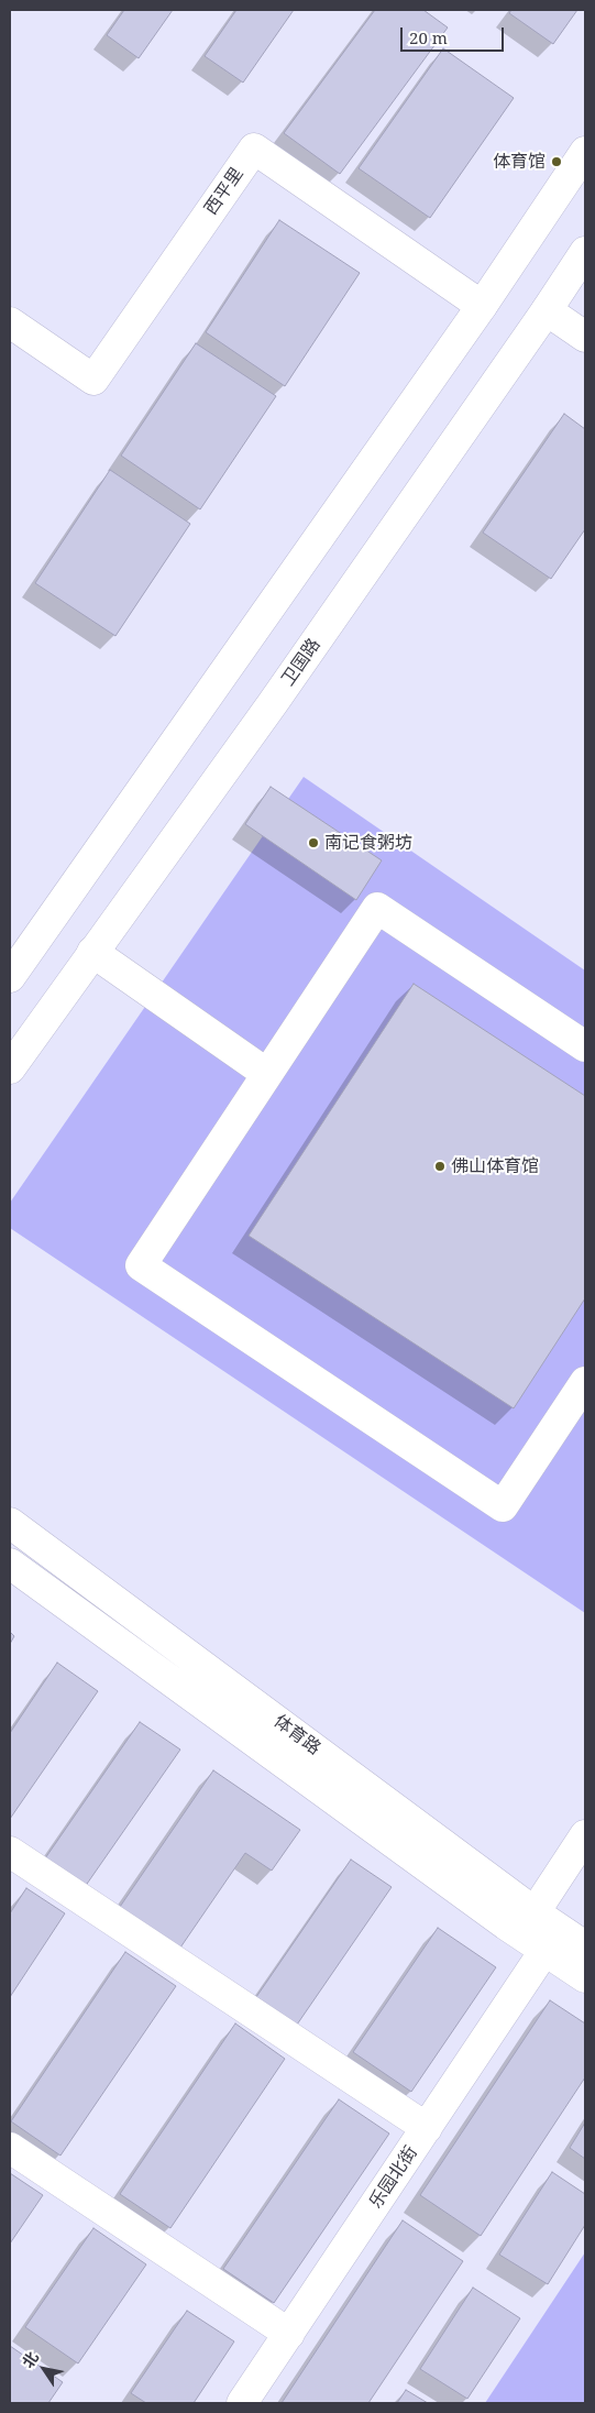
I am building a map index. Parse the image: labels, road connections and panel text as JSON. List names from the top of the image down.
{
  "streets": {
    "main road": [
      "西平里",
      "卫国路",
      "体育路",
      "乐园北街"
    ]
  },
  "crossings": [
    ["体育路", "乐园北街"]
  ],
  "places": ["体育馆", "南记食粥坊", "佛山体育馆"],
  "scale_bar": "20 m",
  "north": "top left"
}
